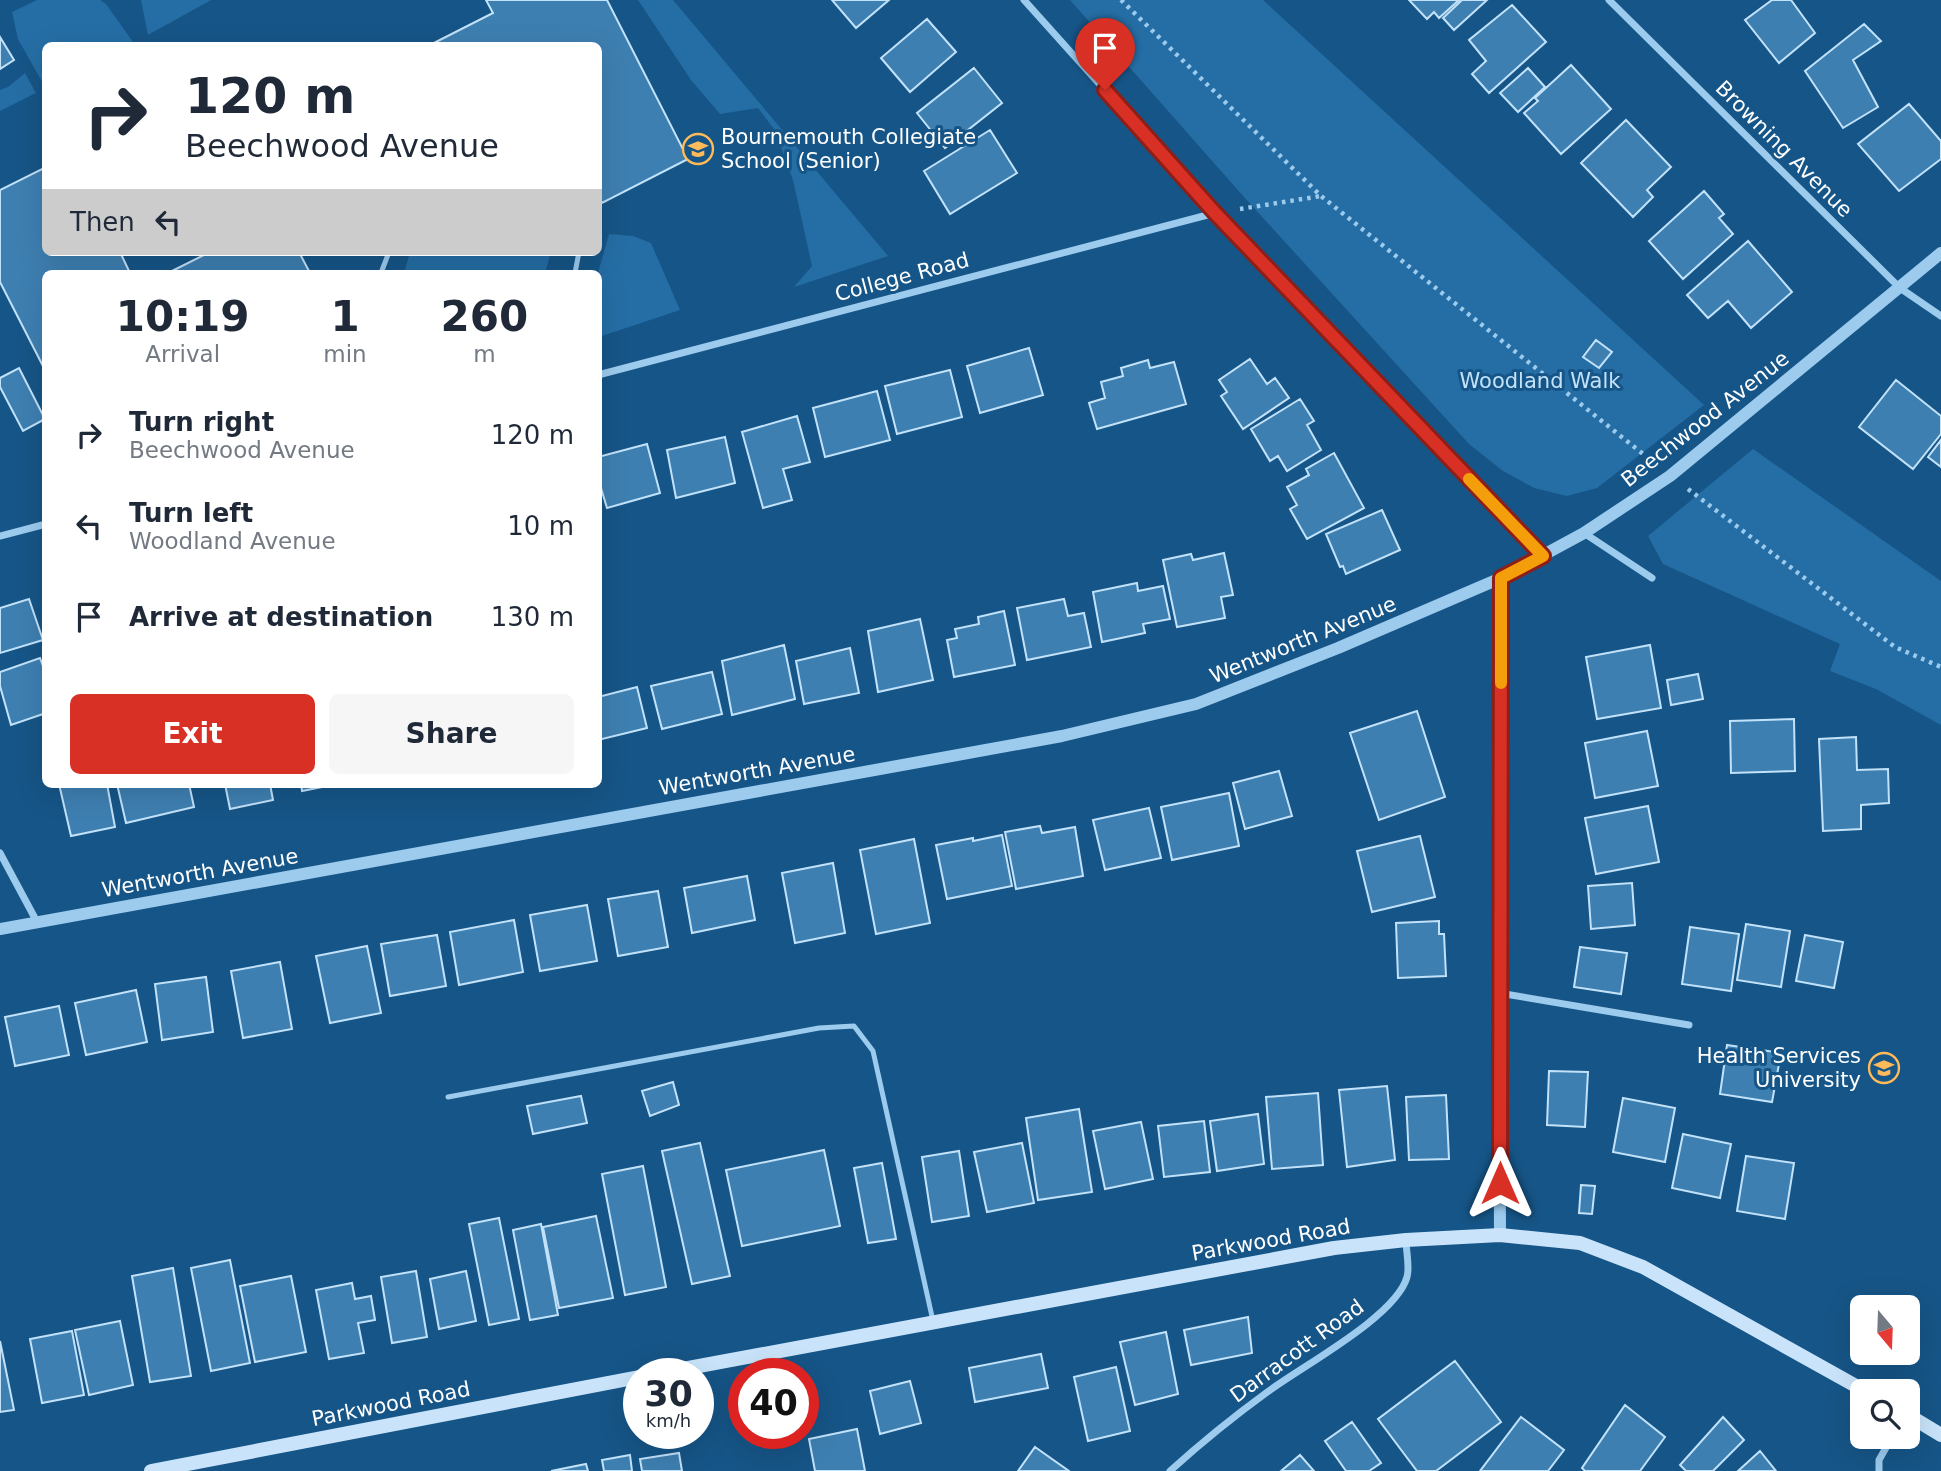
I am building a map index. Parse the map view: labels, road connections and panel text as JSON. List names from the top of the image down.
{
  "streets": {
    "main road": ["Parkwood Road"],
    "street": [
      "Browning Avenue",
      "College Road",
      "Beechwood Avenue",
      "Wentworth Avenue",
      "Darracott Road"
    ]
  },
  "crossings": [
    ["Browning Avenue", "Beechwood Avenue"],
    ["Beechwood Avenue", "Wentworth Avenue"],
    ["Parkwood Road", "Darracott Road"]
  ],
  "parks": ["Woodland Walk"],
  "places": {
    "school or university": ["Bournemouth Collegiate School (Senior)", "Health Services University"]
  },
  "north": "bottom",
  "page": {
    "turn": ["120 m", "Beechwood Avenue"],
    "then": "Then",
    "eta": [
      "10:19",
      "Arrival",
      "1",
      "min",
      "260",
      "m"
    ],
    "list": [
      {
        "name": "Turn right",
        "note": "Beechwood Avenue",
        "value": "120 m"
      },
      {
        "name": "Turn left",
        "note": "Woodland Avenue",
        "value": "10 m"
      },
      {
        "name": "Arrive at destination",
        "value": "130 m"
      }
    ],
    "buttons": ["Exit", "Share"],
    "speed": "30 km/h",
    "limit": "40"
  }
}
